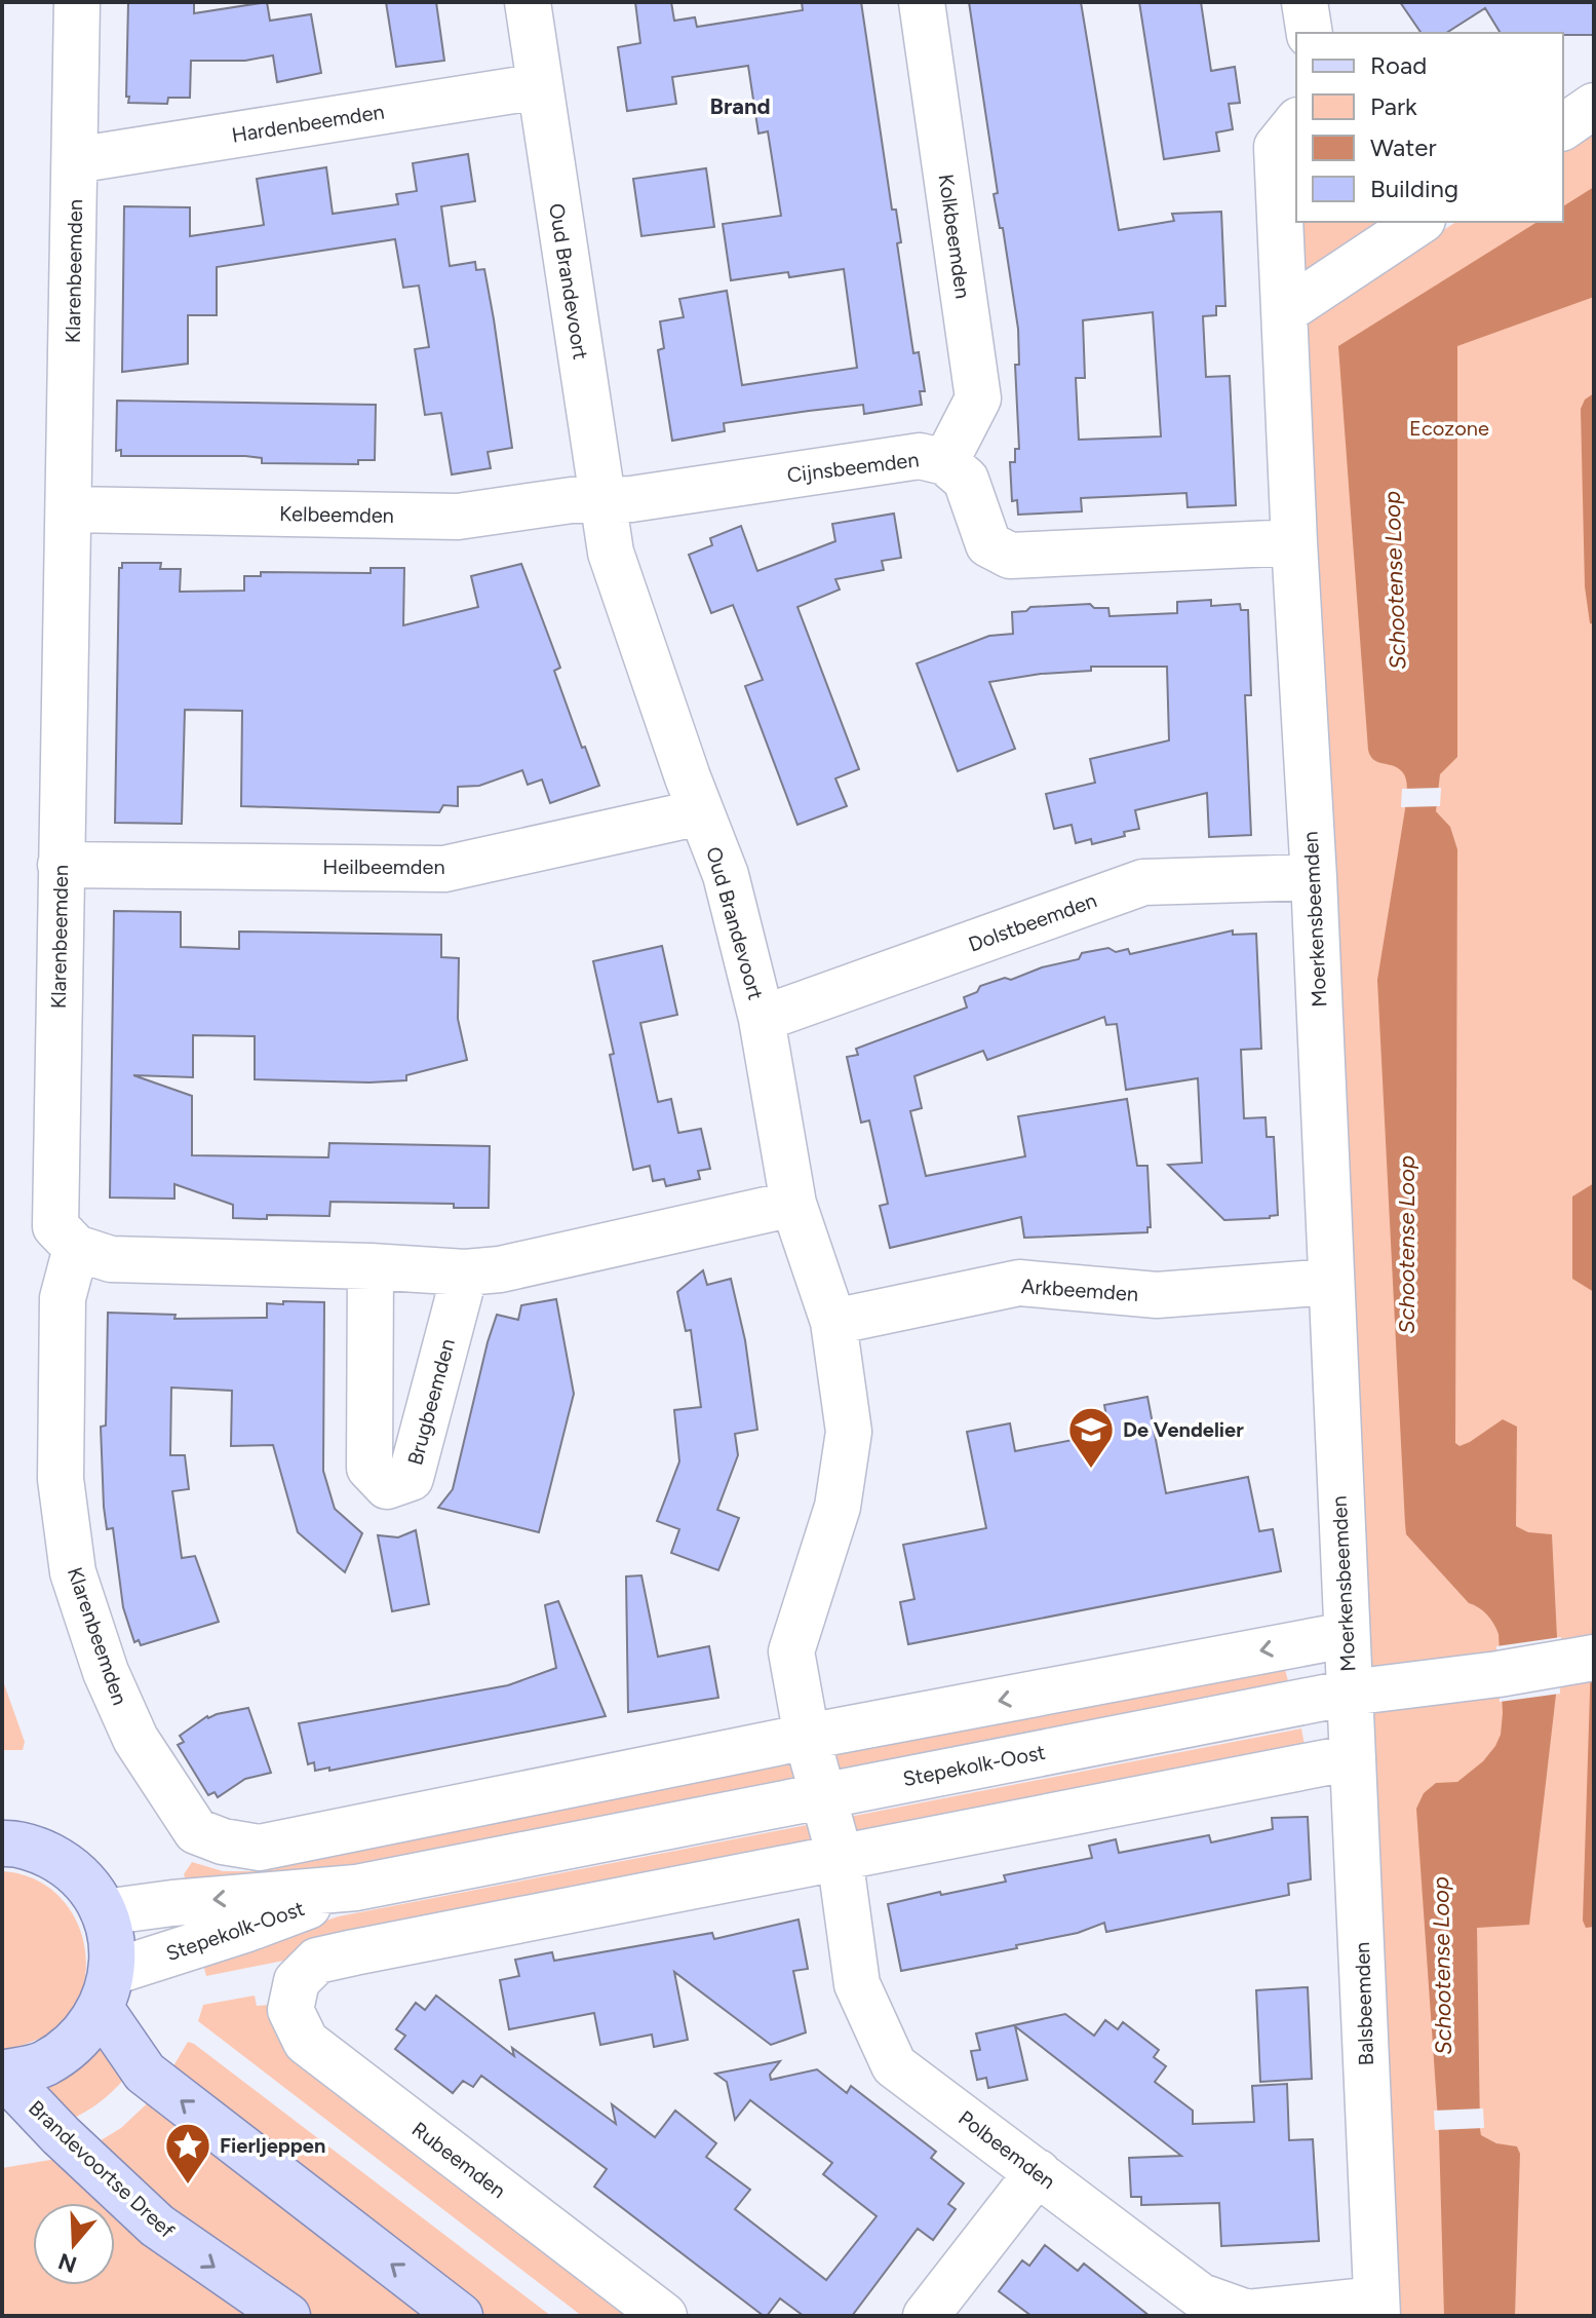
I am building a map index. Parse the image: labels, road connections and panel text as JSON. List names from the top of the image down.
{
  "streets": {
    "main road": ["Brandevoortse Dreef"],
    "street": [
      "Hardenbeemden",
      "Kolkbeemden",
      "Klarenbeemden",
      "Oud Brandevoort",
      "Cijnsbeemden",
      "Kelbeemden",
      "Heilbeemden",
      "Moerkensbeemden",
      "Dolstbeemden",
      "Arkbeemden",
      "Brugbeemden",
      "Stepekolk-Oost",
      "Balsbeemden",
      "Polbeemden",
      "Rubeemden"
    ]
  },
  "crossings": [
    ["Hardenbeemden", "Klarenbeemden"],
    ["Hardenbeemden", "Oud Brandevoort"],
    ["Kolkbeemden", "Cijnsbeemden"],
    ["Klarenbeemden", "Oud Brandevoort"],
    ["Klarenbeemden", "Kelbeemden"],
    ["Klarenbeemden", "Heilbeemden"],
    ["Oud Brandevoort", "Cijnsbeemden"],
    ["Oud Brandevoort", "Kelbeemden"],
    ["Oud Brandevoort", "Heilbeemden"],
    ["Oud Brandevoort", "Dolstbeemden"],
    ["Oud Brandevoort", "Arkbeemden"],
    ["Oud Brandevoort", "Stepekolk-Oost"],
    ["Oud Brandevoort", "Polbeemden"],
    ["Cijnsbeemden", "Kelbeemden"],
    ["Cijnsbeemden", "Moerkensbeemden"],
    ["Moerkensbeemden", "Dolstbeemden"],
    ["Moerkensbeemden", "Arkbeemden"],
    ["Moerkensbeemden", "Stepekolk-Oost"],
    ["Moerkensbeemden", "Balsbeemden"],
    ["Stepekolk-Oost", "Balsbeemden"],
    ["Stepekolk-Oost", "Polbeemden"],
    ["Balsbeemden", "Polbeemden"],
    ["Polbeemden", "Rubeemden"]
  ],
  "districts": ["Brand"],
  "water": ["Schootense Loop"],
  "parks": ["Ecozone"],
  "places": {
    "school or university": ["De Vendelier"],
    "place": ["Fierljeppen"]
  },
  "legend": [
    "Road",
    "Park",
    "Water",
    "Building"
  ],
  "north": "bottom"
}
